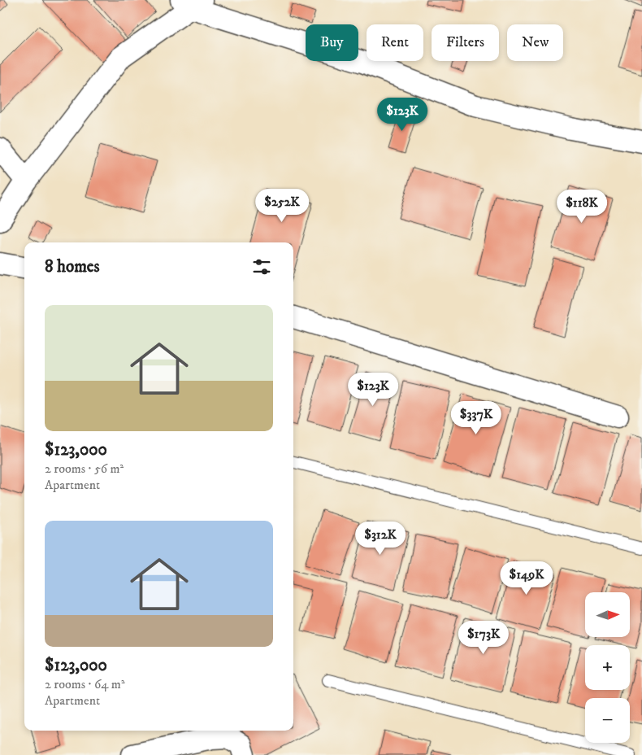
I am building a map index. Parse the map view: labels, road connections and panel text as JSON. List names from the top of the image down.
{
  "north": "right",
  "page": {
    "chip": [
      "Buy",
      "Rent",
      "Filters",
      "New"
    ],
    "price": [
      "$123K",
      "$252K",
      "$118K",
      "$123K",
      "$337K",
      "$312K",
      "$149K",
      "$173K"
    ],
    "heading": "8 homes",
    "list": [
      {
        "name": "$123,000",
        "note": "2 rooms · 56 m² · Apartment"
      },
      {
        "name": "$123,000",
        "note": "2 rooms · 64 m² · Apartment"
      }
    ],
    "map_buttons": ["+", "−"]
  }
}
